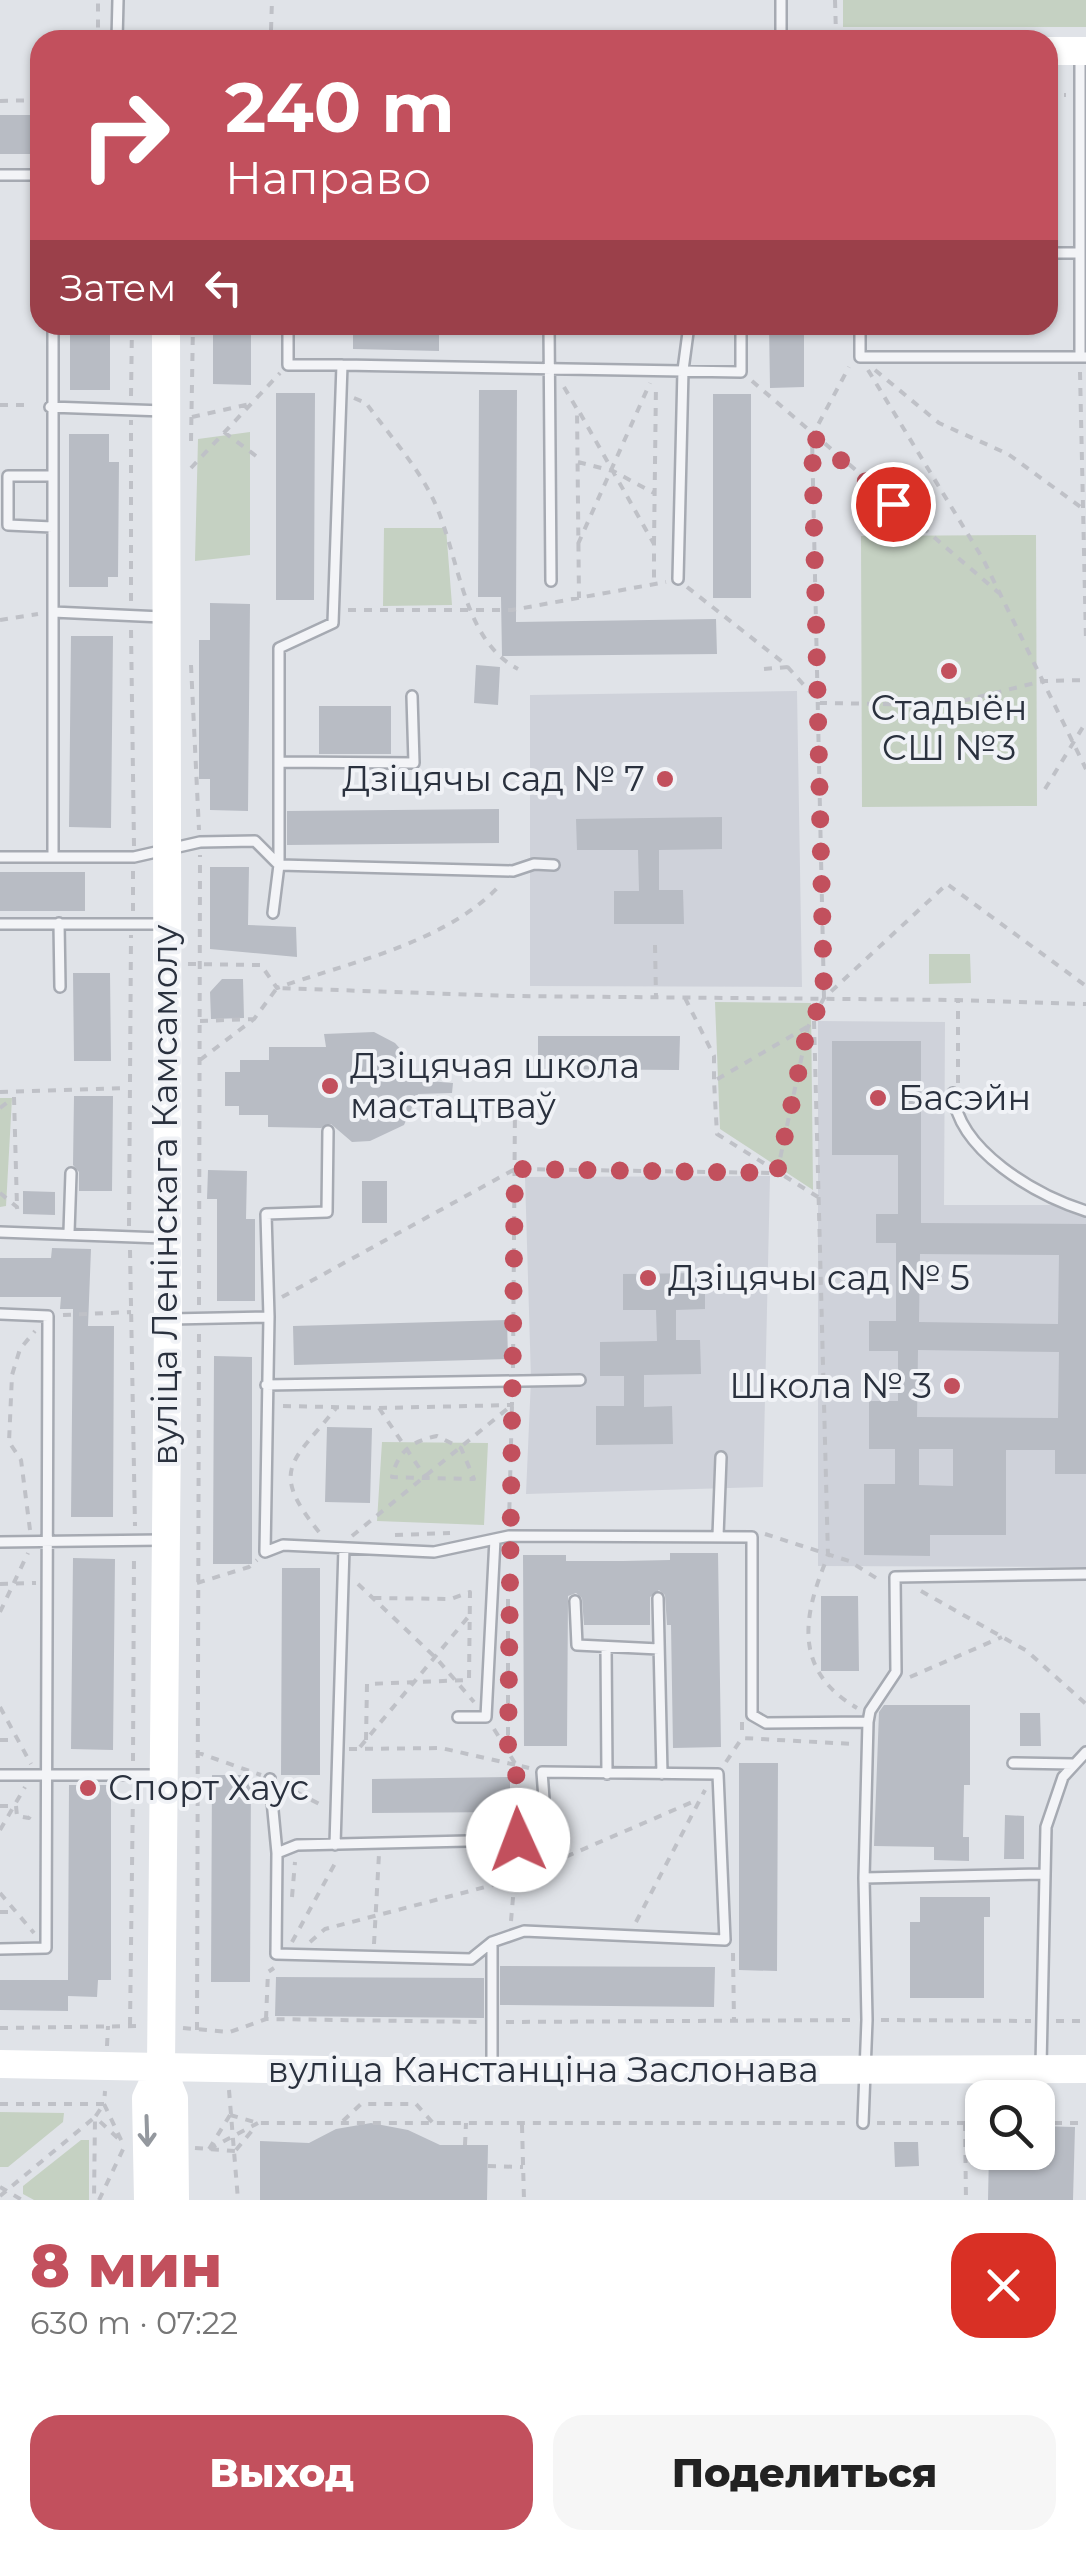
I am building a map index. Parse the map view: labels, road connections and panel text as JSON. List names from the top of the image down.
{
  "streets": {
    "main road": ["вуліца Ленінскага Камсамолу", "вуліца Канстанціна Заслонава"]
  },
  "crossings": [
    ["вуліца Ленінскага Камсамолу", "вуліца Канстанціна Заслонава"]
  ],
  "places": [
    "Стадыён СШ №3",
    "Дзіцячы сад № 7",
    "Дзіцячая школа мастацтваў",
    "Басэйн",
    "Дзіцячы сад № 5",
    "Школа № 3",
    "Спорт Хаус"
  ],
  "page": {
    "turn": ["240 m", "Направо"],
    "then": "Затем",
    "heading": ["8 мин", "630 m · 07:22"],
    "buttons": ["Выход", "Поделиться"]
  }
}
